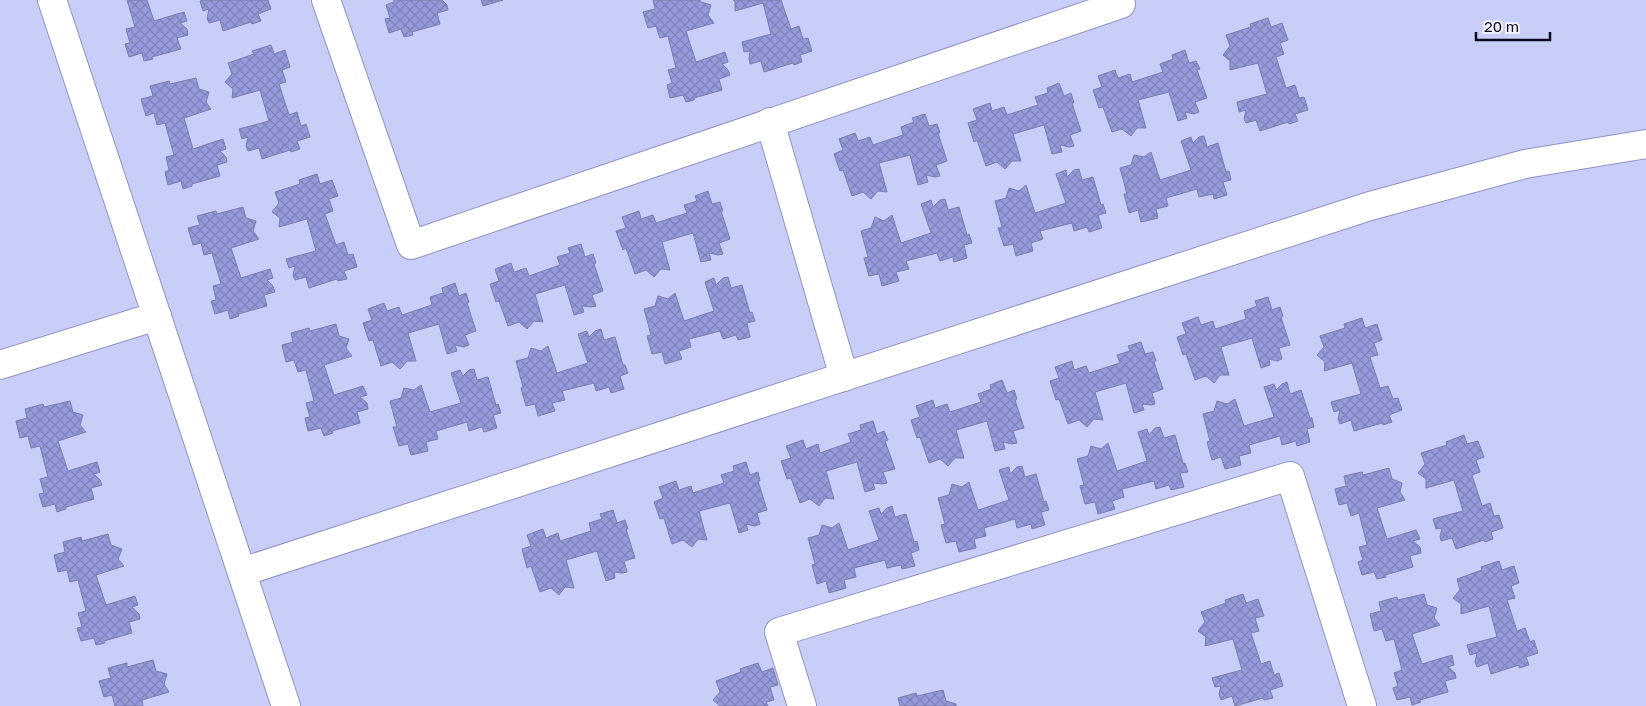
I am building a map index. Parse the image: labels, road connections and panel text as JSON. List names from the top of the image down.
{
  "scale_bar": "20 m"
}
